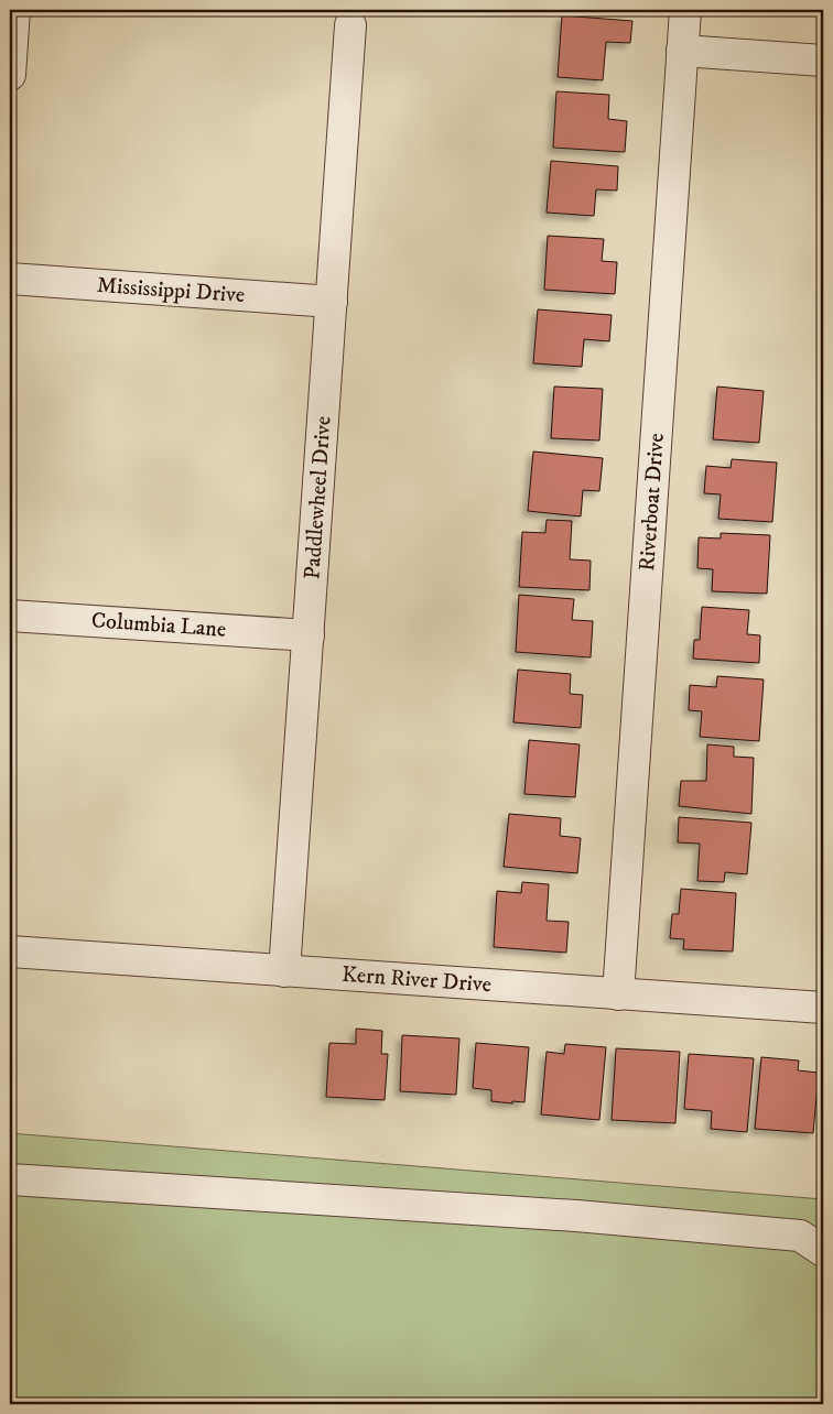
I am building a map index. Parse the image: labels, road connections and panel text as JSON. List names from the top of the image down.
{
  "streets": {
    "street": [
      "Mississippi Drive",
      "Paddlewheel Drive",
      "Riverboat Drive",
      "Columbia Lane",
      "Kern River Drive"
    ]
  },
  "crossings": [
    ["Mississippi Drive", "Paddlewheel Drive"],
    ["Paddlewheel Drive", "Columbia Lane"],
    ["Paddlewheel Drive", "Kern River Drive"],
    ["Riverboat Drive", "Kern River Drive"]
  ]
}
